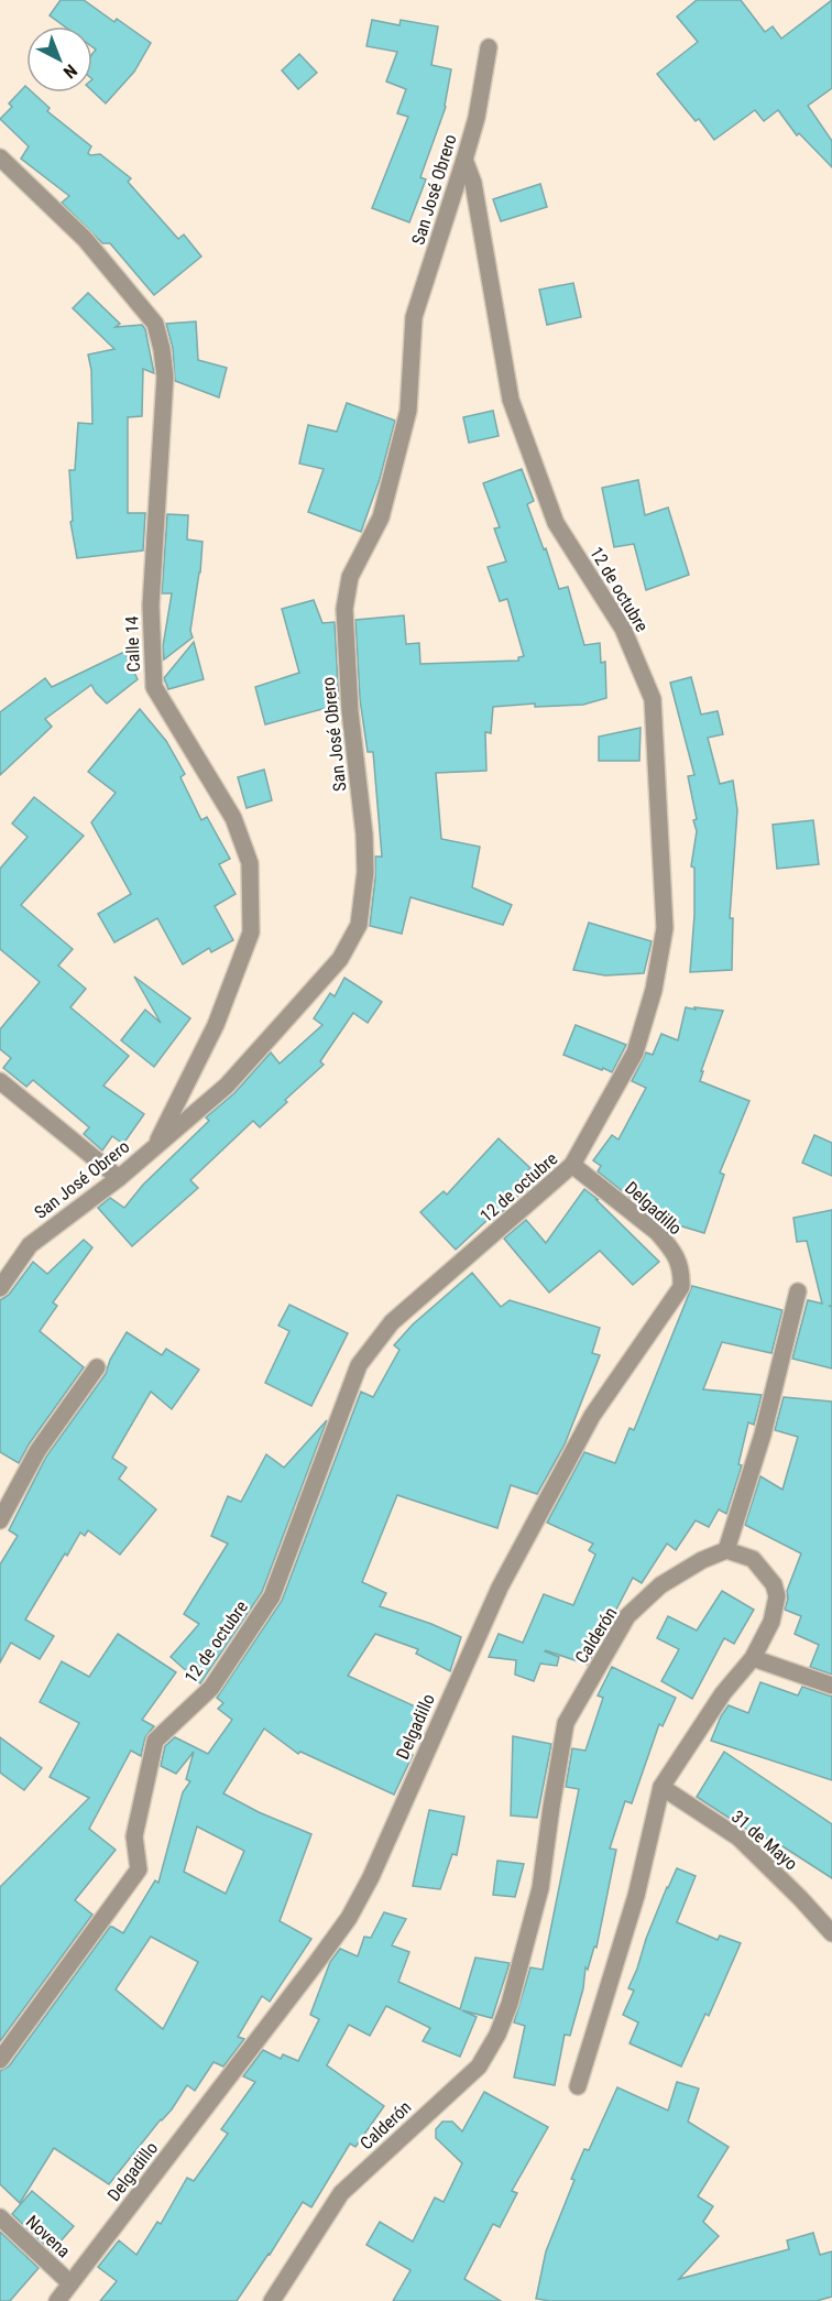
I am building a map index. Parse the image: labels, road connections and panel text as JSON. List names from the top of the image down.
{
  "streets": {
    "street": [
      "San José Obrero",
      "12 de octubre",
      "Calle 14",
      "Delgadillo",
      "Calderón",
      "31 de Mayo",
      "Novena"
    ]
  },
  "crossings": [
    ["San José Obrero", "12 de octubre"],
    ["San José Obrero", "Calle 14"],
    ["12 de octubre", "Delgadillo"],
    ["Delgadillo", "Novena"]
  ],
  "north": "bottom right"
}
